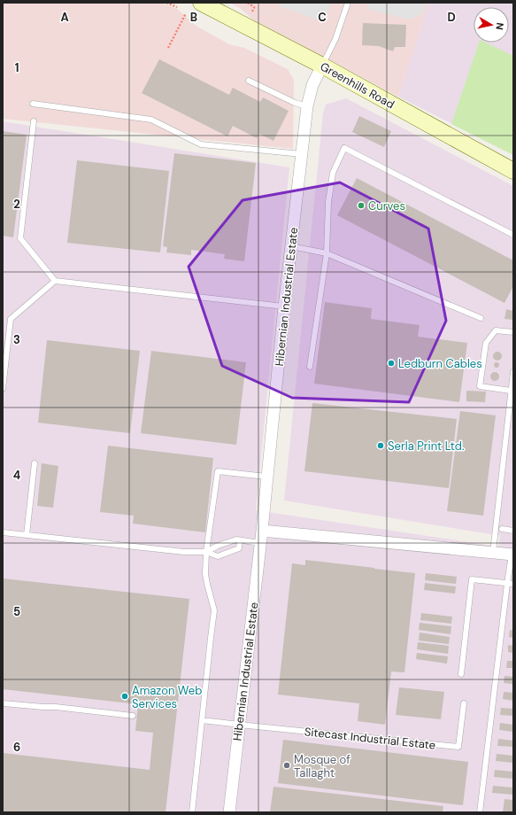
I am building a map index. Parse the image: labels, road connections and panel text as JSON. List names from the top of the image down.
{
  "streets": {
    "main road": ["Greenhills Road"],
    "street": ["Hibernian Industrial Estate"],
    "lane": ["Sitecast Industrial Estate"]
  },
  "crossings": [
    ["Greenhills Road", "Hibernian Industrial Estate"],
    ["Hibernian Industrial Estate", "Sitecast Industrial Estate"]
  ],
  "places": [
    "Curves",
    "Ledburn Cables",
    "Serla Print Ltd.",
    "Amazon Web Services",
    "Mosque of Tallaght"
  ],
  "north": "right",
  "grid": {
    "columns": [
      "A",
      "B",
      "C",
      "D"
    ],
    "rows": [
      "1",
      "2",
      "3",
      "4",
      "5",
      "6"
    ]
  }
}
